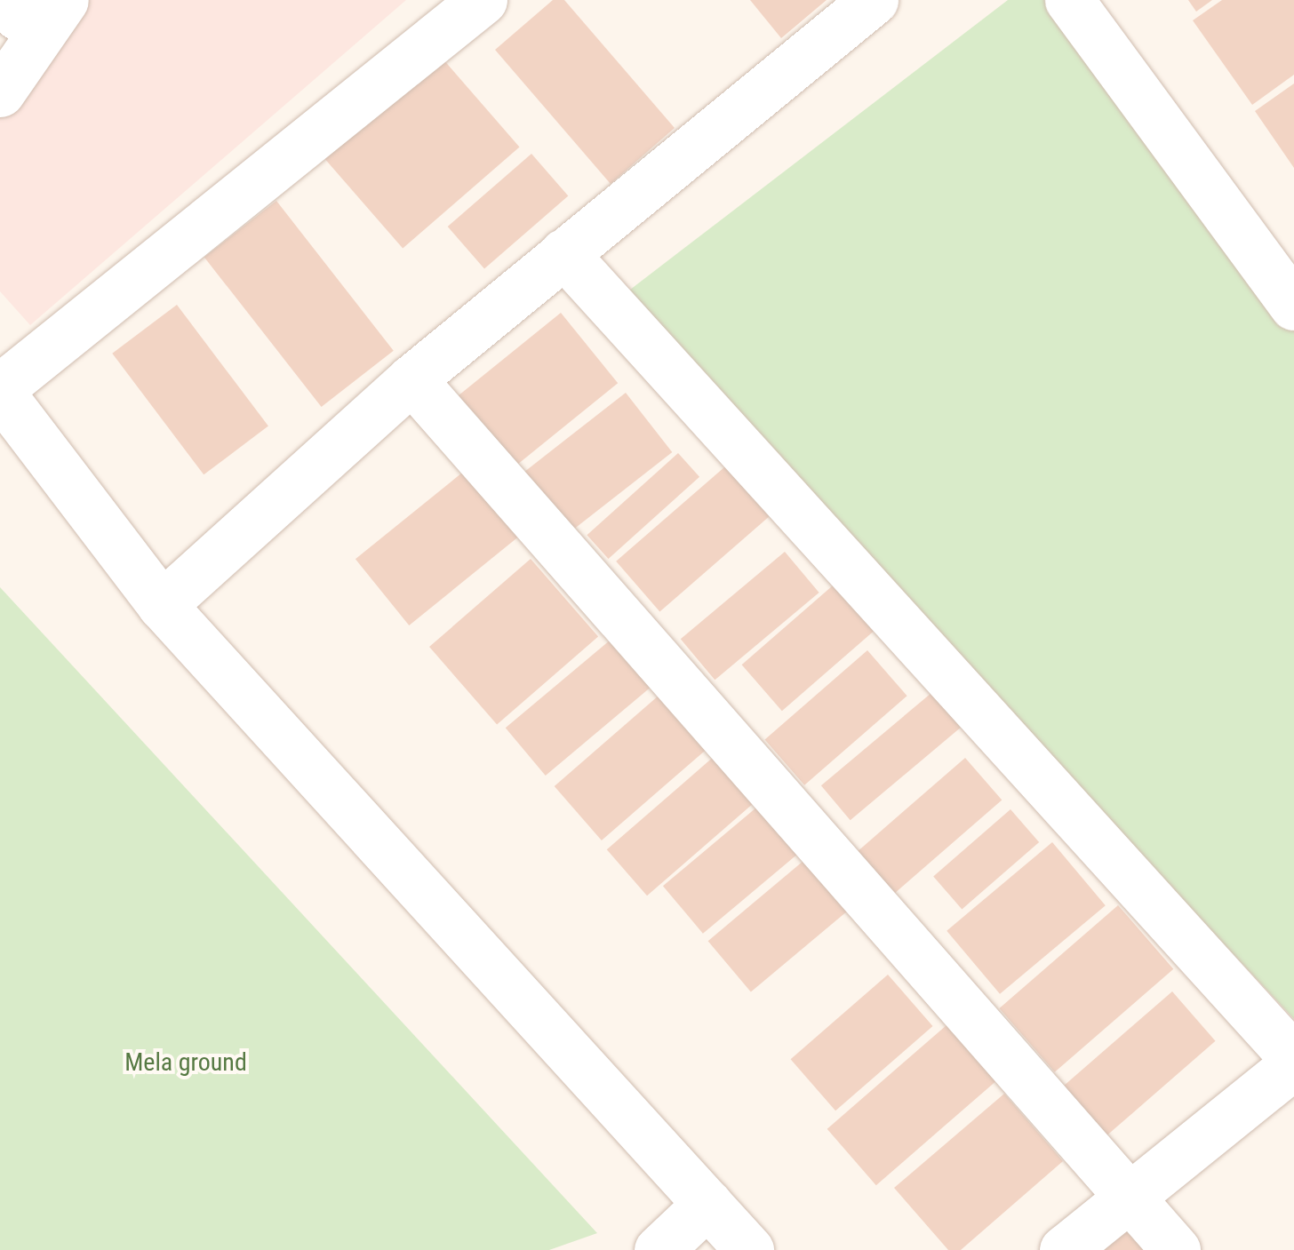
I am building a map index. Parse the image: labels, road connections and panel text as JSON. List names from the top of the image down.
{
  "parks": ["Mela ground"]
}
